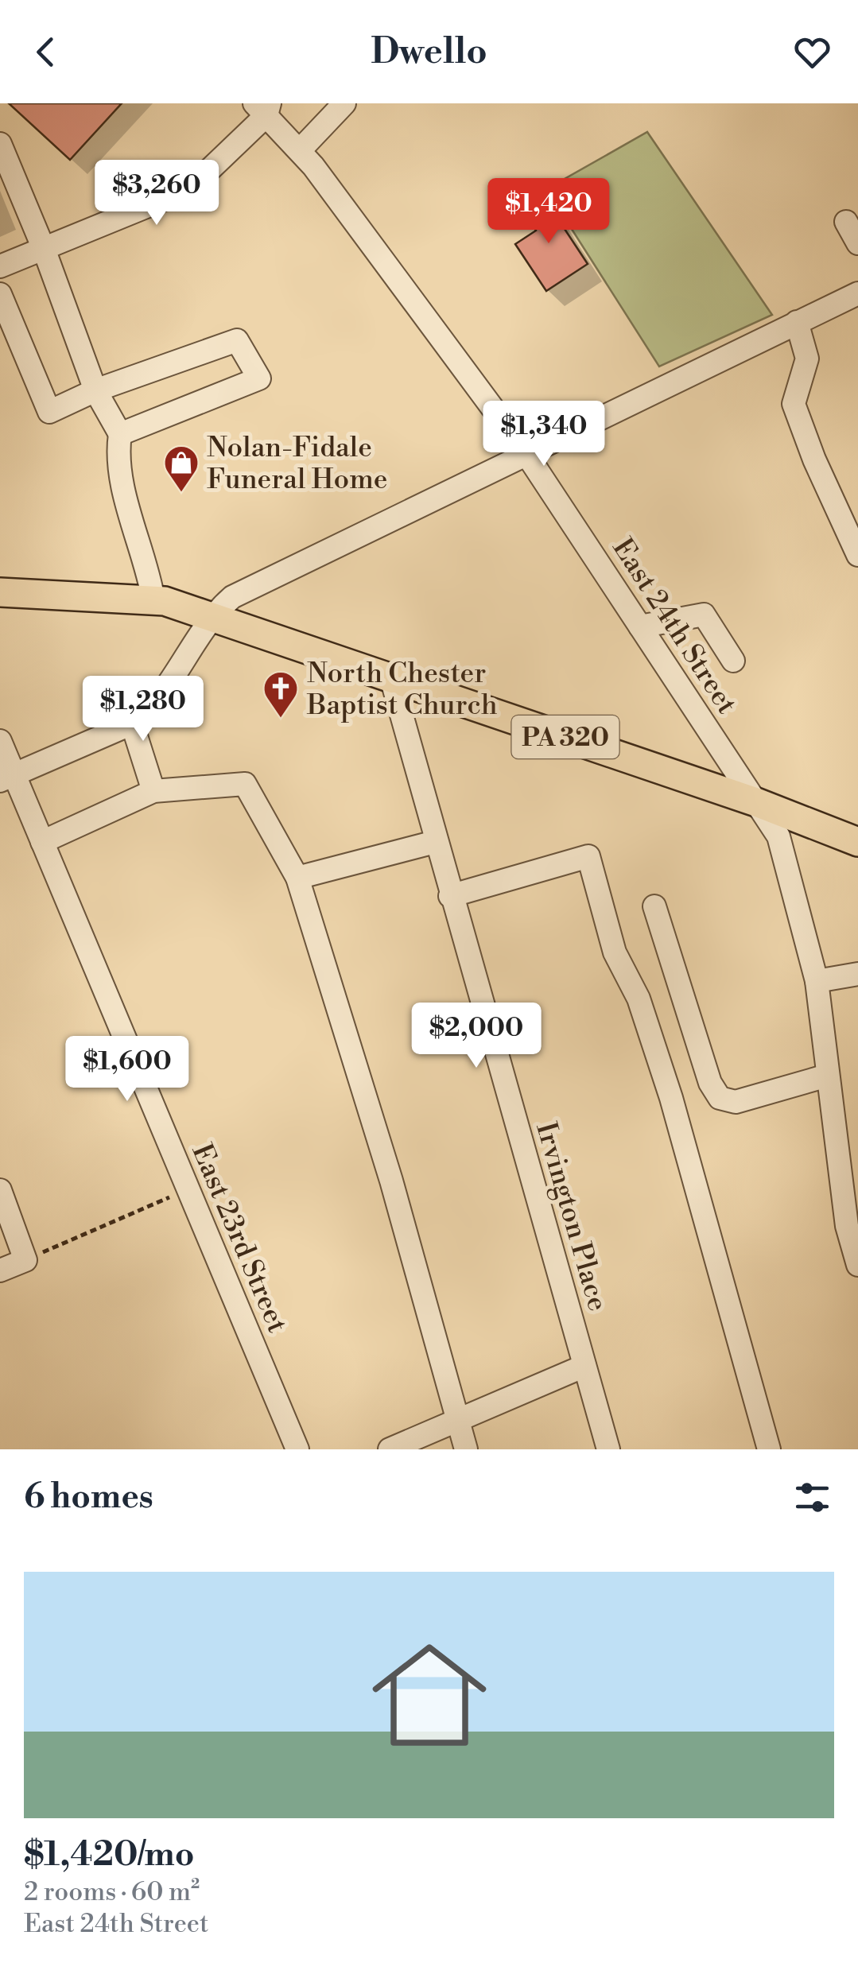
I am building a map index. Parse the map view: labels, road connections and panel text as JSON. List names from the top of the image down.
{
  "streets": {
    "main road": ["PA 320"],
    "street": ["East 24th Street", "Irvington Place", "East 23rd Street"]
  },
  "crossings": [
    ["East 24th Street", "PA 320"],
    ["PA 320", "Irvington Place"]
  ],
  "places": {
    "shop": ["Nolan-Fidale Funeral Home"],
    "church": ["North Chester Baptist Church"]
  },
  "page": {
    "header": "Dwello",
    "price": [
      "$3,260",
      "$1,420",
      "$1,340",
      "$1,280",
      "$2,000",
      "$1,600"
    ],
    "heading": "6 homes",
    "list": [
      {
        "name": "$1,420/mo",
        "note": "2 rooms · 60 m² · East 24th Street"
      }
    ]
  }
}
